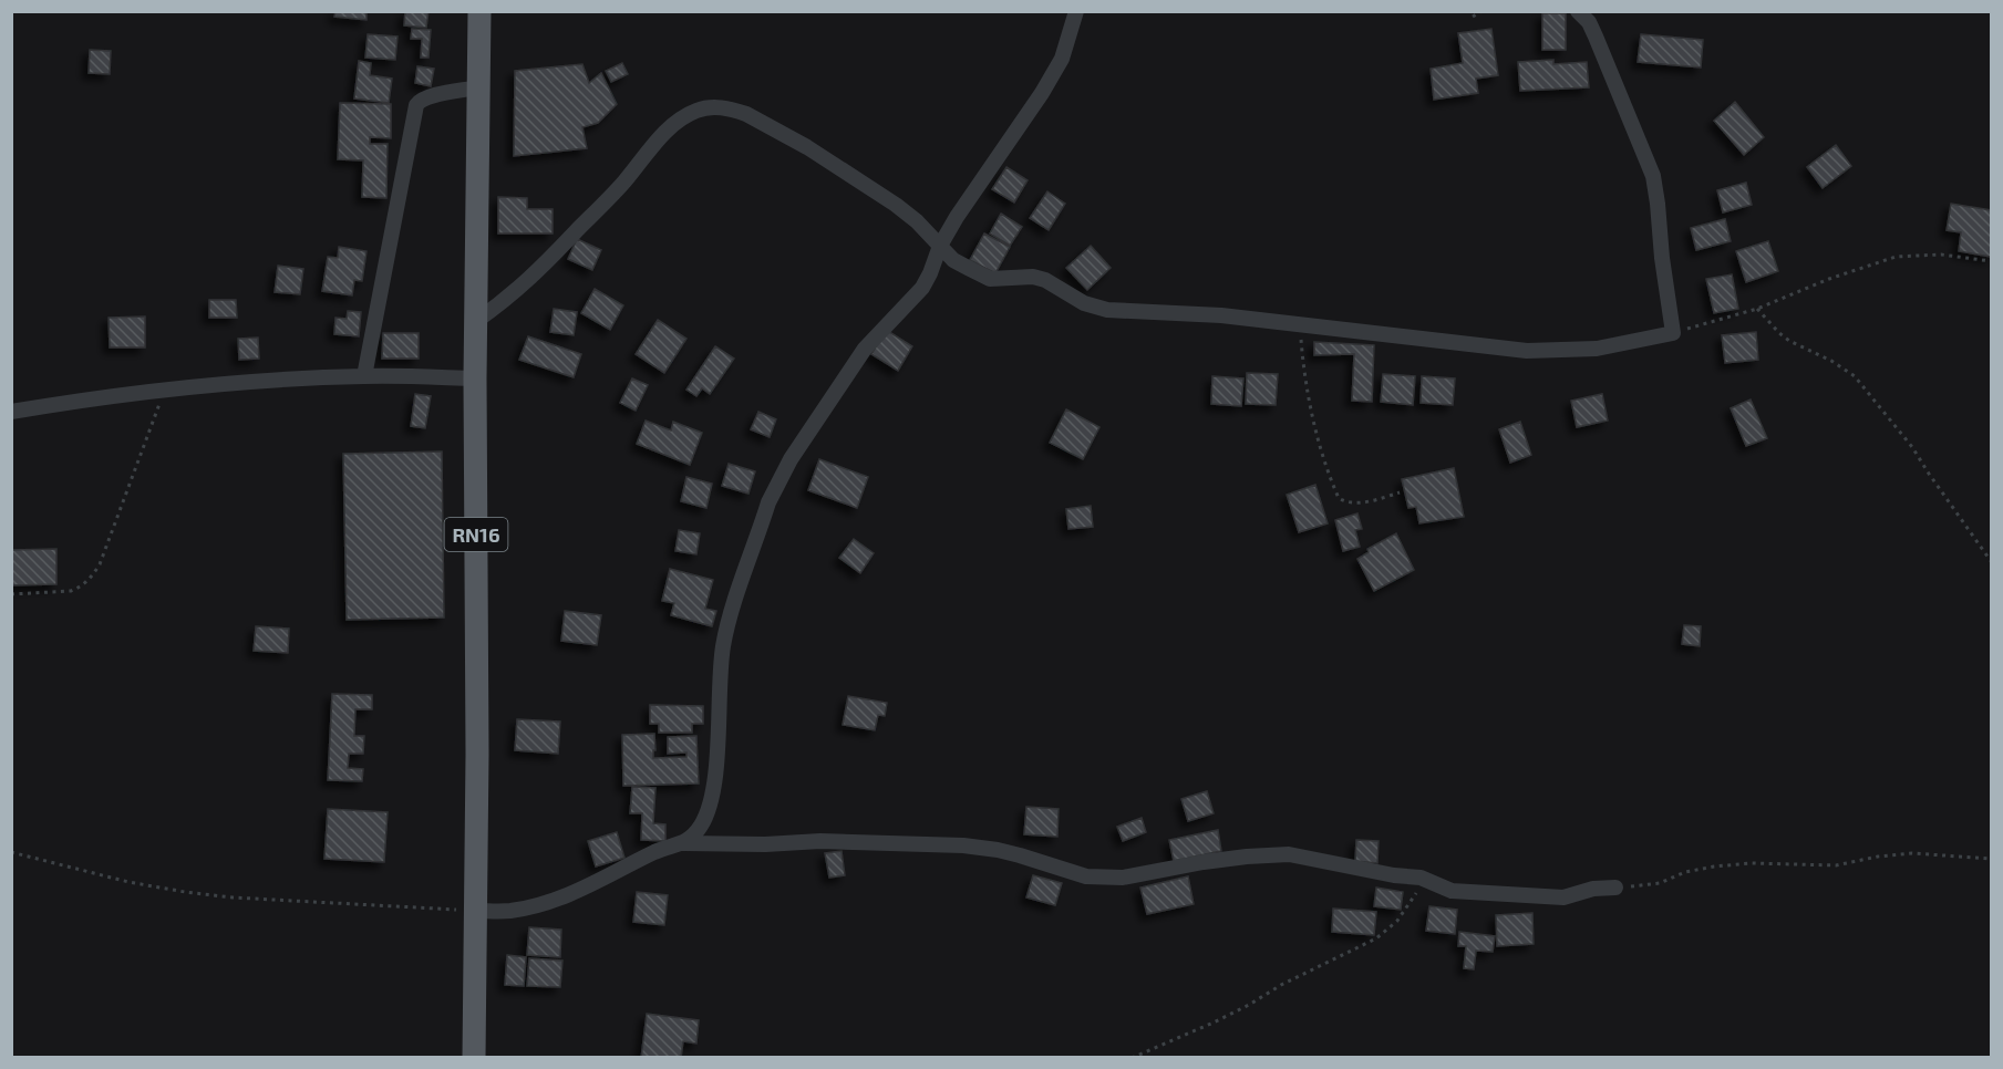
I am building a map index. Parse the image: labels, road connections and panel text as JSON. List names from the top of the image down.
{
  "streets": {
    "main road": ["RN16"]
  }
}
